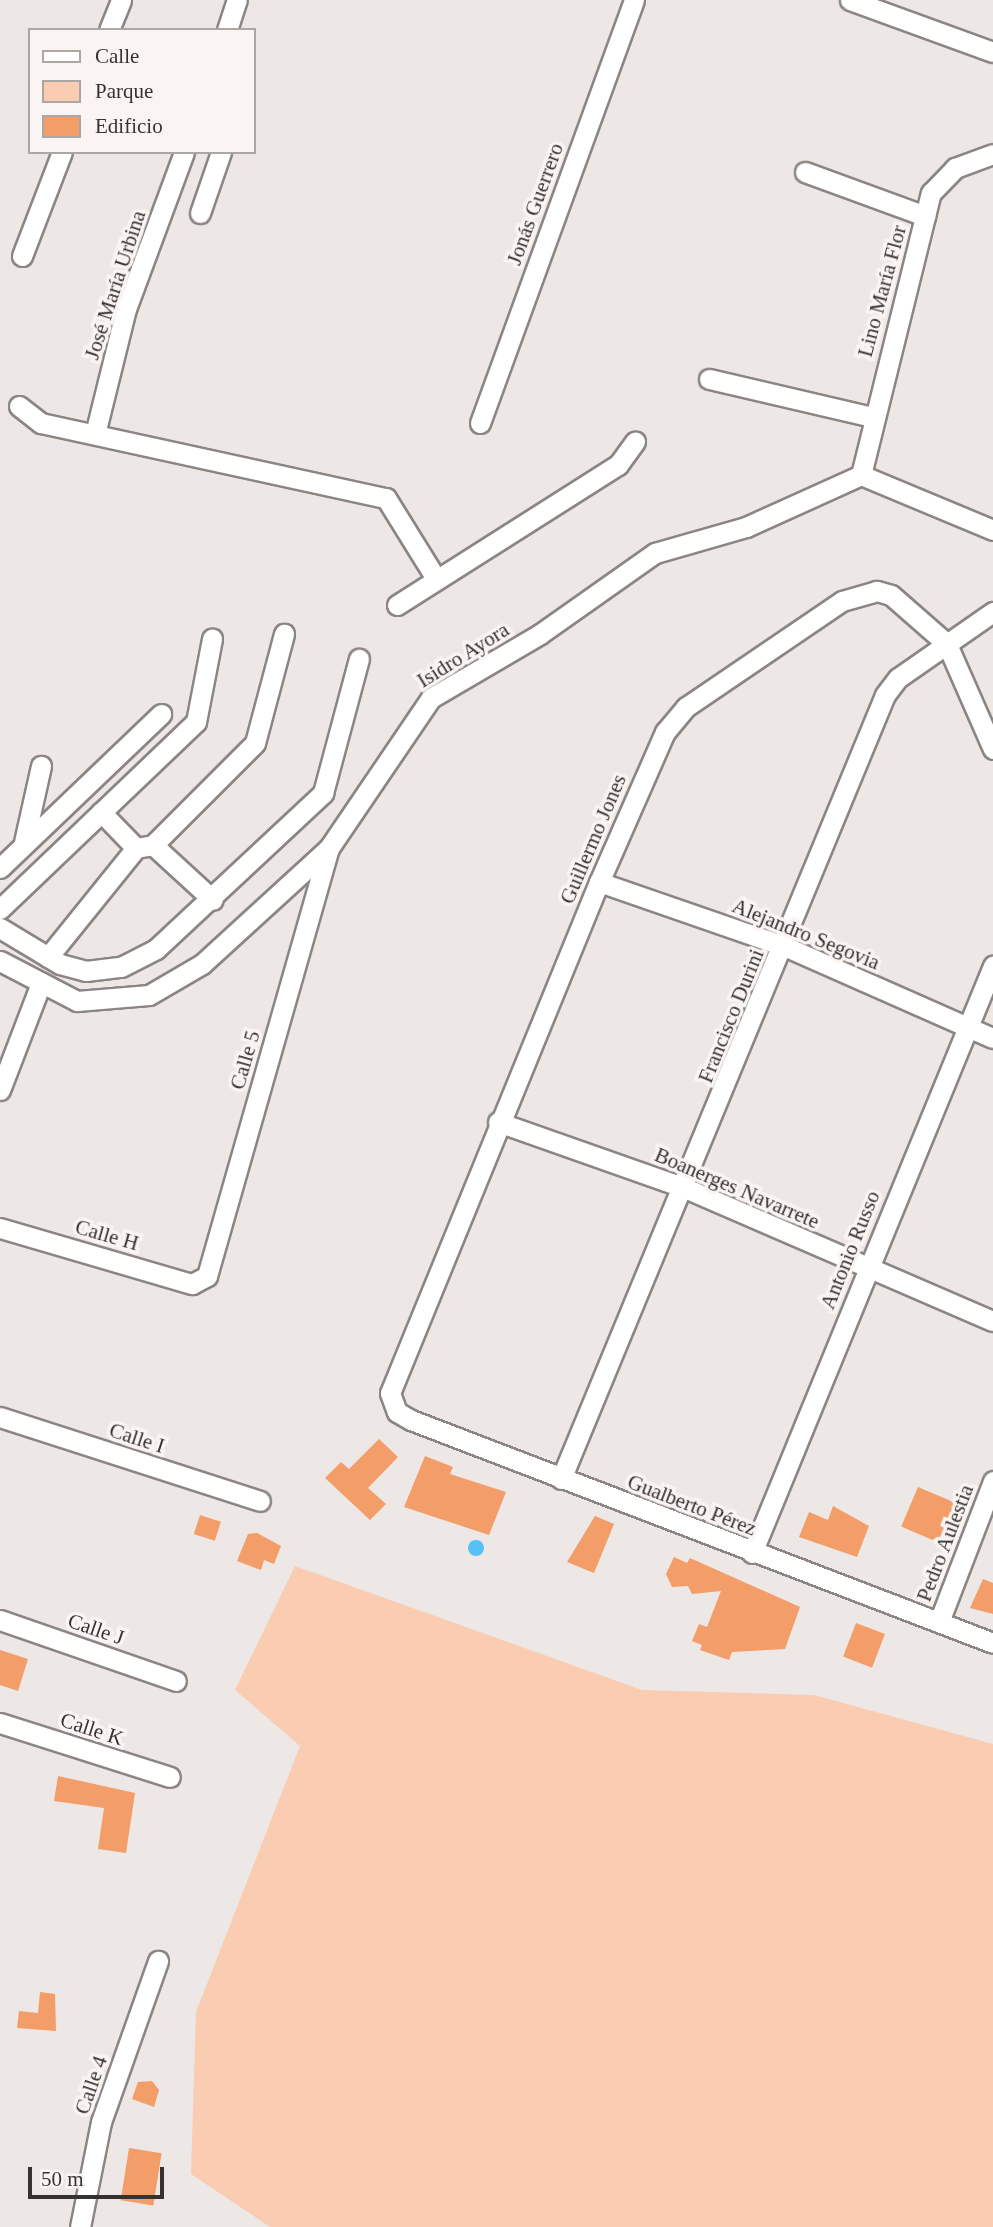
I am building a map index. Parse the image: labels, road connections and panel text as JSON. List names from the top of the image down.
{
  "streets": {
    "street": [
      "Jonás Guerrero",
      "José María Urbina",
      "Lino María Flor",
      "Isidro Ayora",
      "Guillermo Jones",
      "Alejandro Segovia",
      "Francisco Durini",
      "Calle 5",
      "Boanerges Navarrete",
      "Calle H",
      "Antonio Russo",
      "Calle I",
      "Gualberto Pérez",
      "Pedro Aulestia",
      "Calle J",
      "Calle K",
      "Calle 4"
    ]
  },
  "crossings": [
    ["Lino María Flor", "Isidro Ayora"],
    ["Isidro Ayora", "Calle 5"],
    ["Guillermo Jones", "Alejandro Segovia"],
    ["Guillermo Jones", "Francisco Durini"],
    ["Guillermo Jones", "Boanerges Navarrete"],
    ["Guillermo Jones", "Gualberto Pérez"],
    ["Alejandro Segovia", "Francisco Durini"],
    ["Alejandro Segovia", "Antonio Russo"],
    ["Francisco Durini", "Boanerges Navarrete"],
    ["Francisco Durini", "Gualberto Pérez"],
    ["Calle 5", "Calle H"],
    ["Boanerges Navarrete", "Antonio Russo"],
    ["Antonio Russo", "Gualberto Pérez"],
    ["Gualberto Pérez", "Pedro Aulestia"]
  ],
  "legend": ["Calle", "Parque", "Edificio"],
  "scale_bar": "50 m"
}
